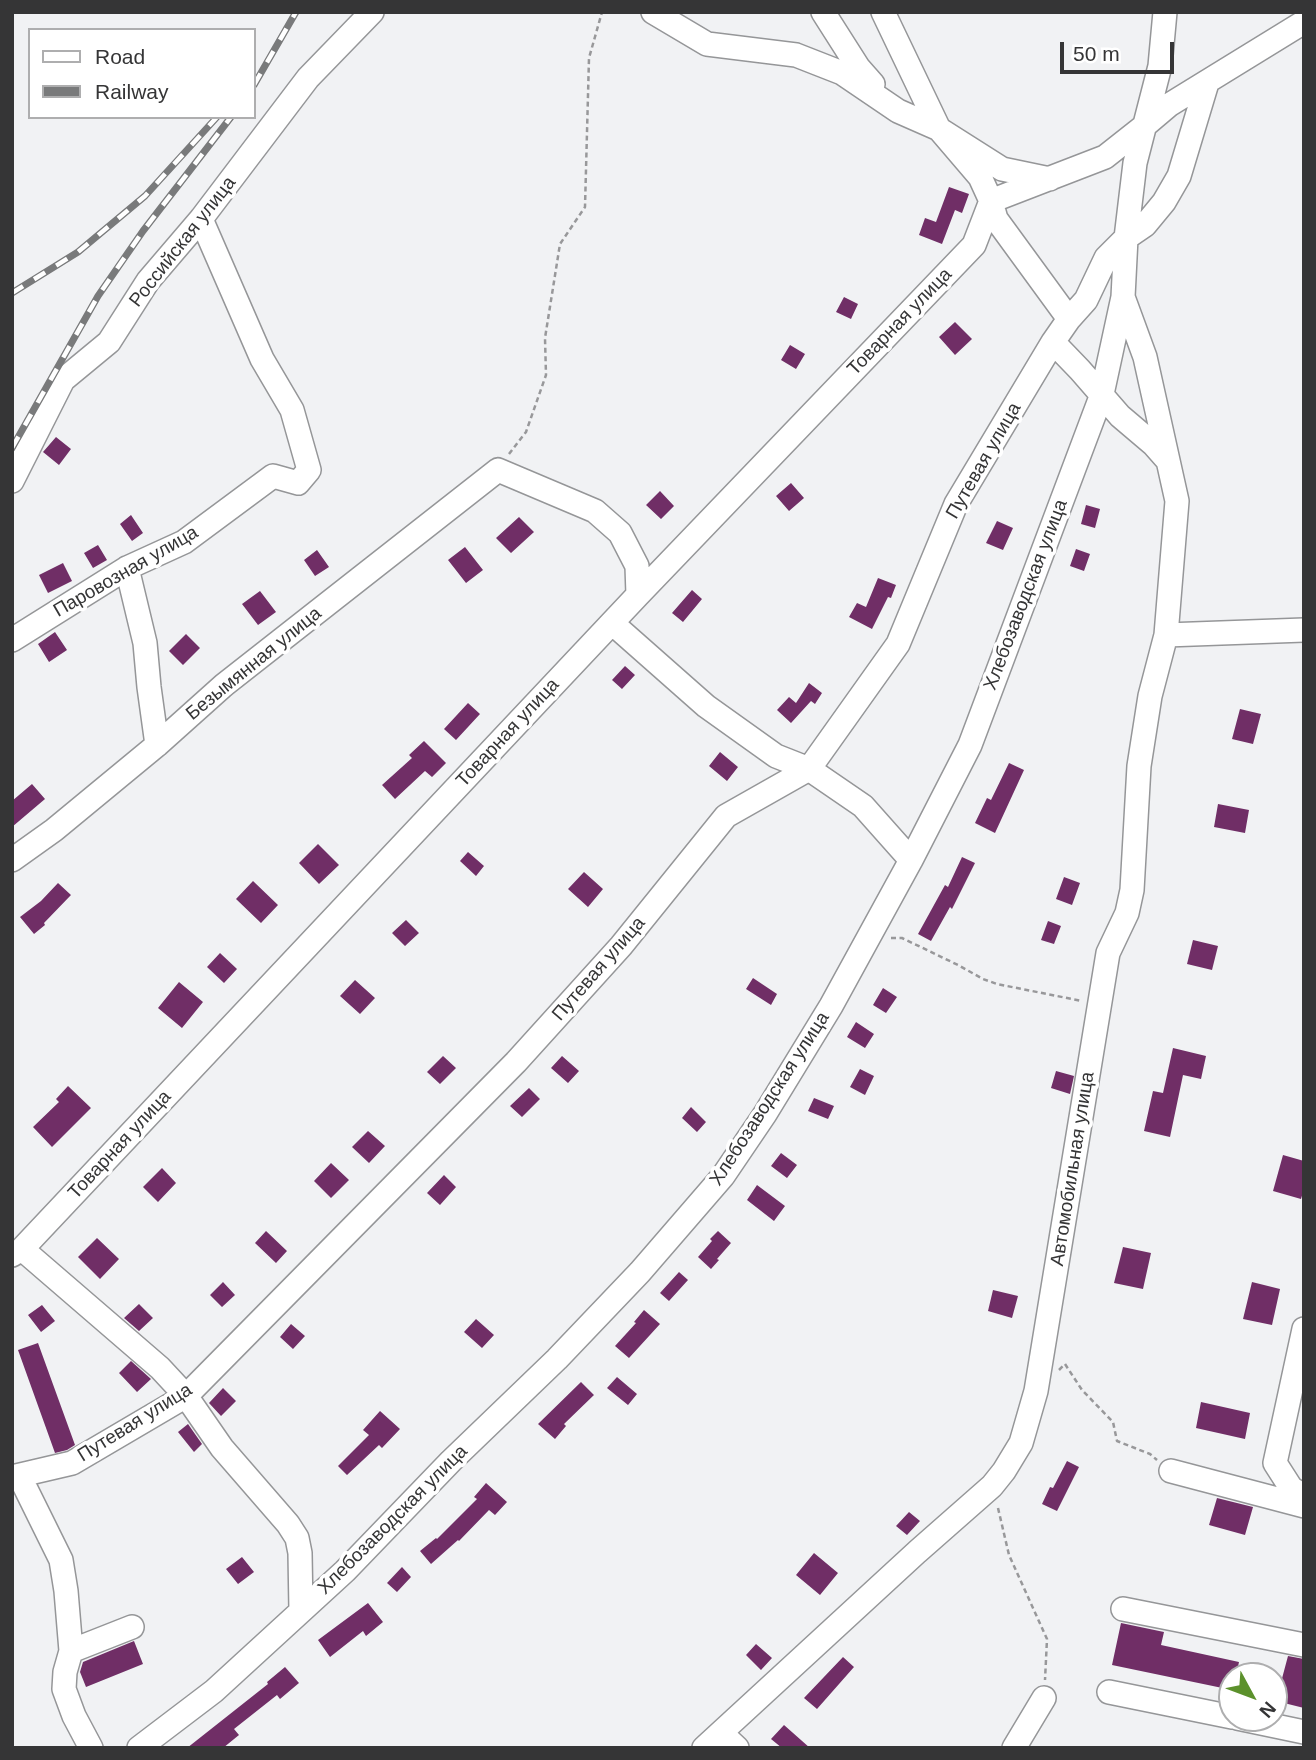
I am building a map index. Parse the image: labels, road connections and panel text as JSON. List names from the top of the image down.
{
  "streets": {
    "street": [
      "Российская улица",
      "Товарная улица",
      "Путевая улица",
      "Паровозная улица",
      "Хлебозаводская улица",
      "Безымянная улица",
      "Автомобильная улица"
    ]
  },
  "crossings": [
    ["Российская улица", "Паровозная улица"],
    ["Хлебозаводская улица", "Автомобильная улица"]
  ],
  "legend": ["Road", "Railway"],
  "scale_bar": "50 m",
  "north": "bottom right"
}
